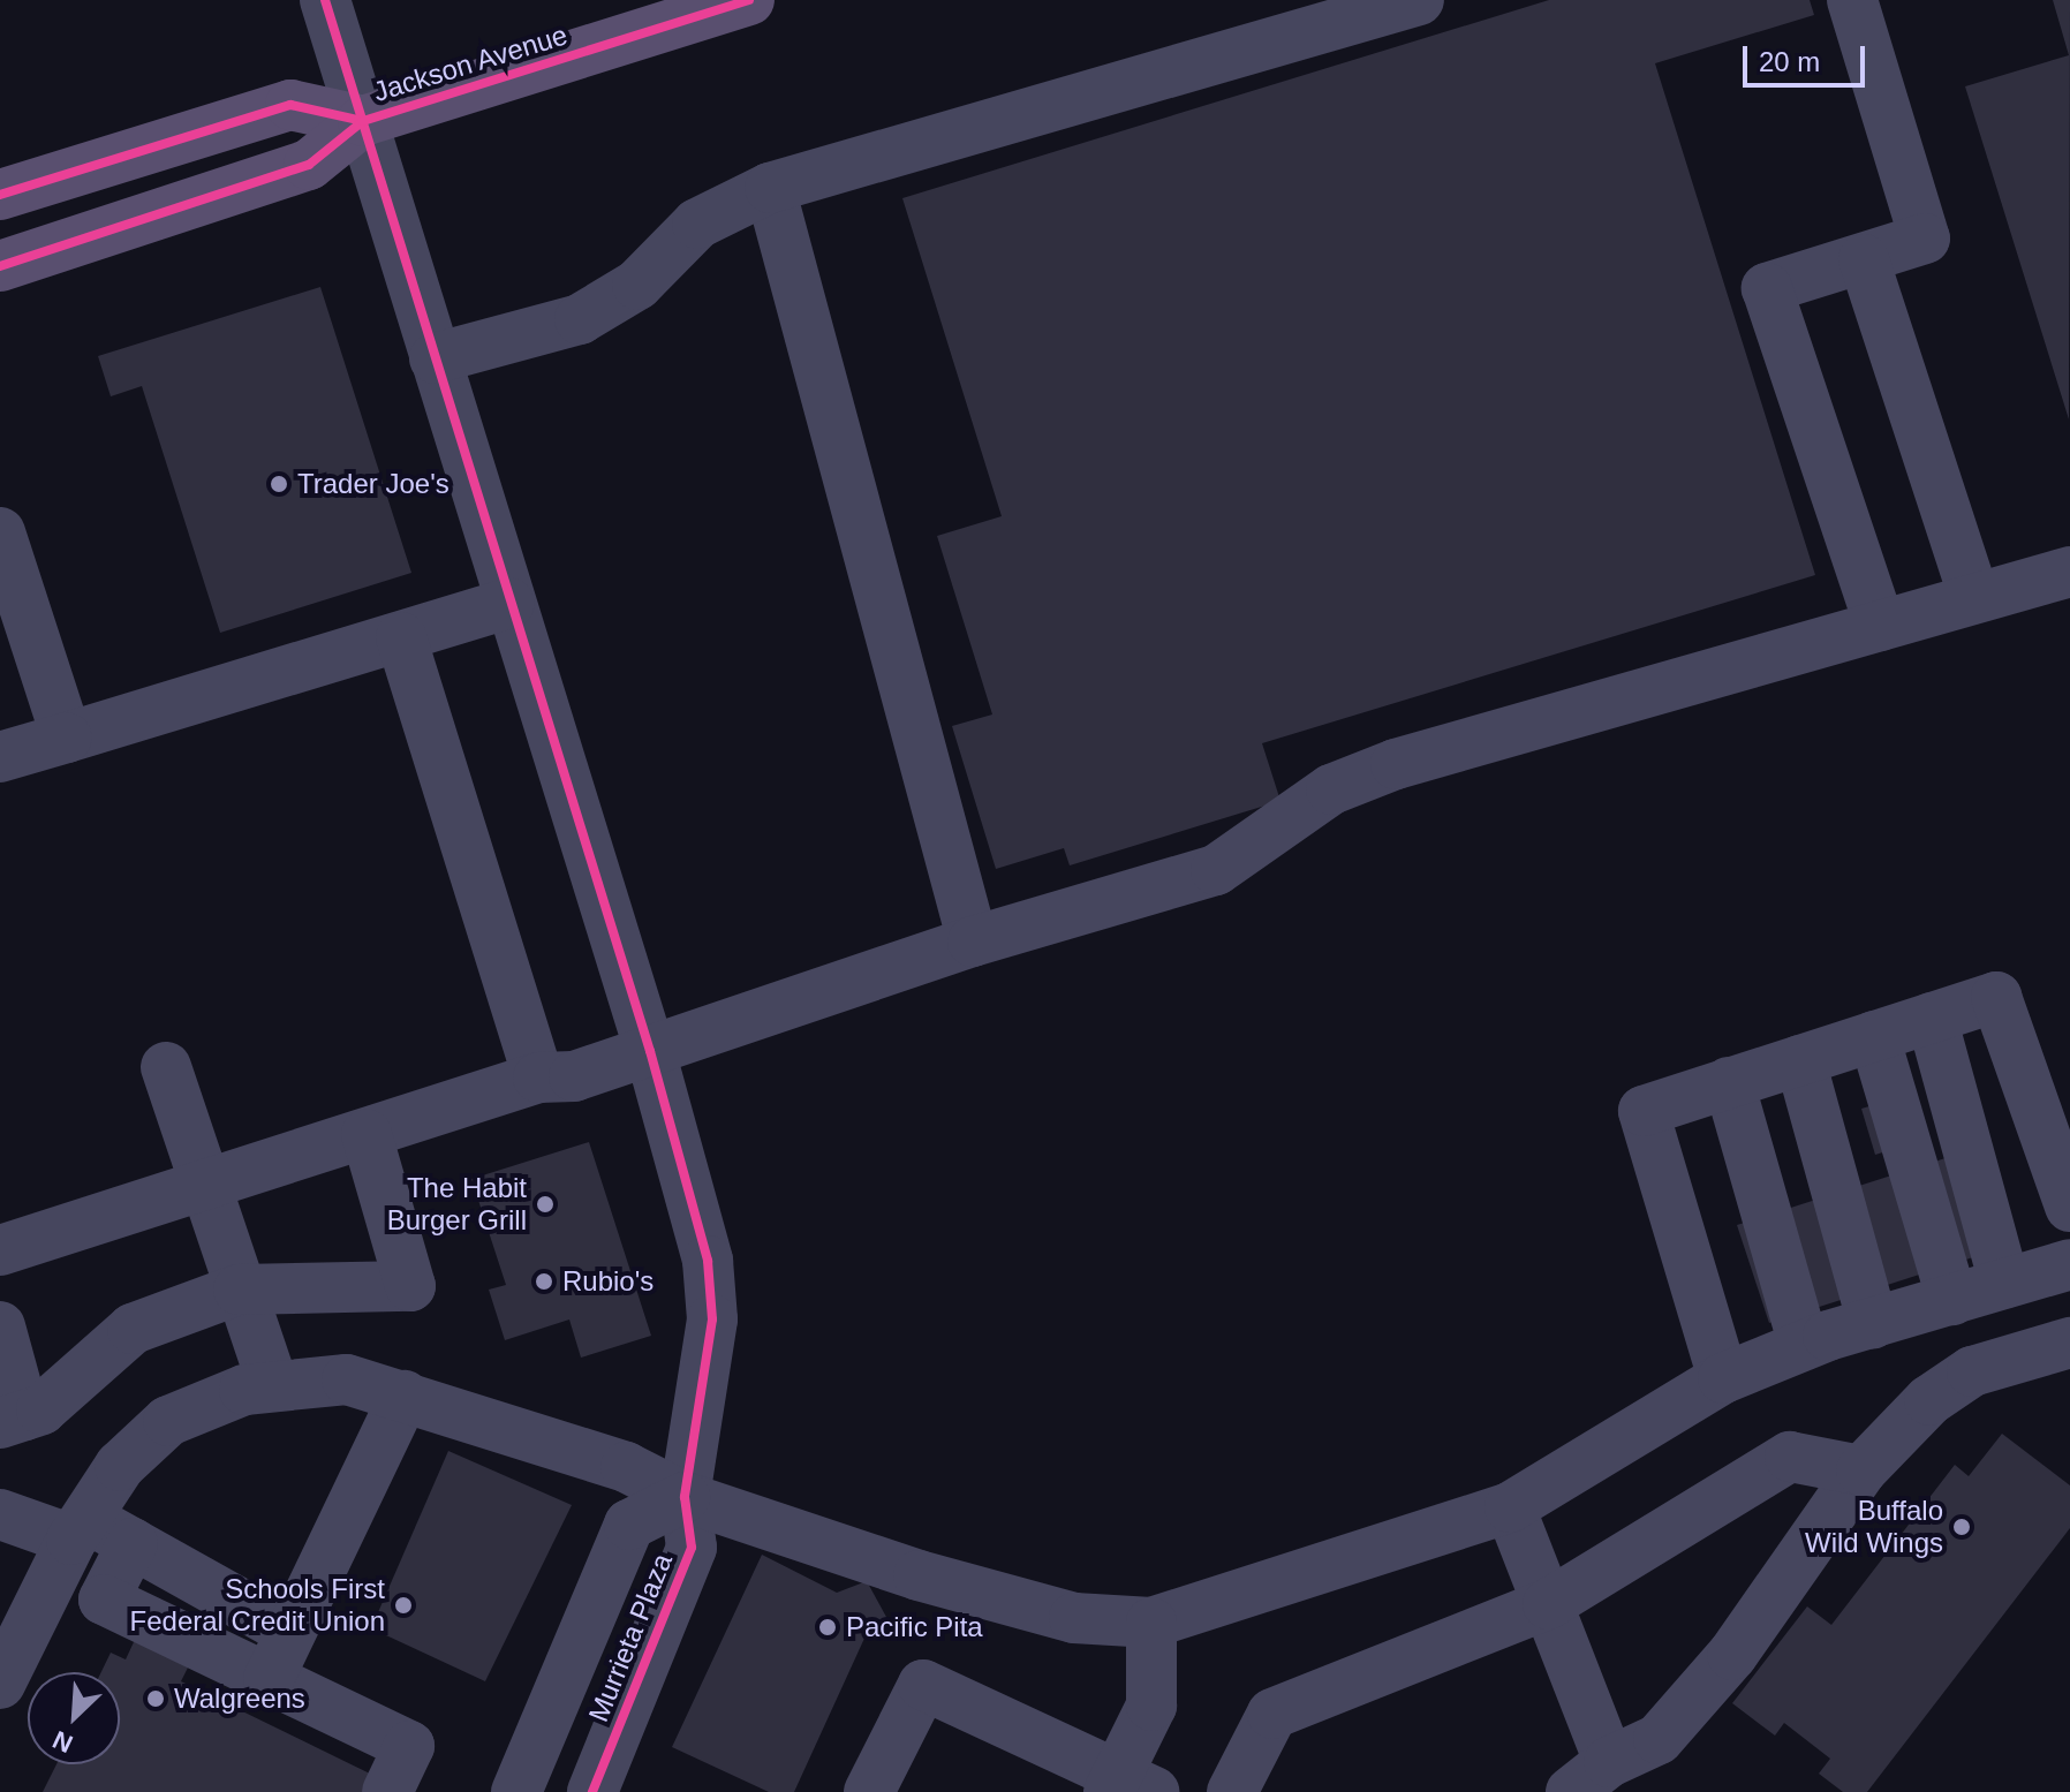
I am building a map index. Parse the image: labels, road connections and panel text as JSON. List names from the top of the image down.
{
  "streets": {
    "main road": ["Jackson Avenue"],
    "street": ["Murrieta Plaza"]
  },
  "places": [
    "Trader Joe's",
    "The Habit Burger Grill",
    "Rubio's",
    "Buffalo Wild Wings",
    "Schools First Federal Credit Union",
    "Pacific Pita",
    "Walgreens"
  ],
  "scale_bar": "20 m",
  "north": "bottom left"
}
